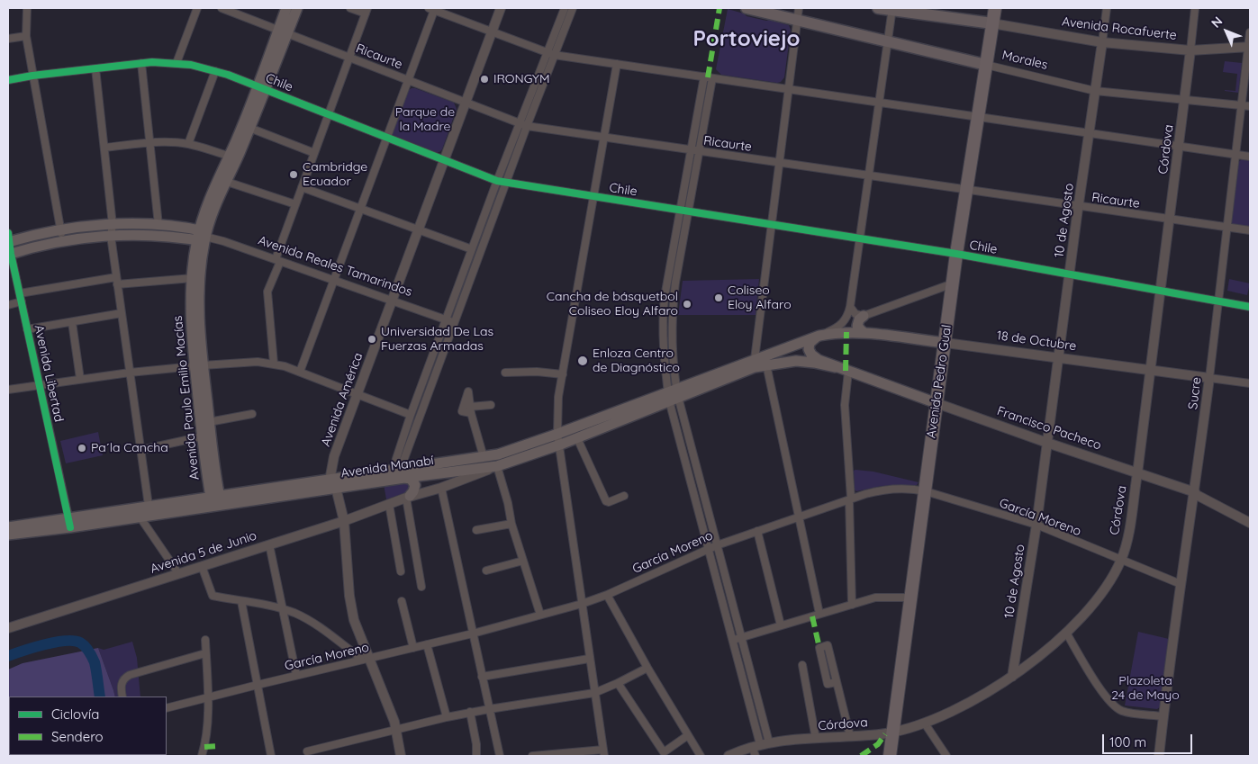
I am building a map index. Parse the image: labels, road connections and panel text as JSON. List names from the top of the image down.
{
  "streets": {
    "highway": ["Avenida Pedro Gual"],
    "main road": [
      "Avenida Rocafuerte",
      "Morales",
      "Avenida Reales Tamarindos",
      "18 de Octubre",
      "Avenida Paulo Emilio Macías",
      "Francisco Pacheco",
      "Avenida Manabí"
    ],
    "street": [
      "Ricaurte",
      "Chile",
      "Córdova",
      "10 de Agosto",
      "Avenida Libertad",
      "Sucre",
      "Avenida América",
      "García Moreno",
      "Avenida 5 de Junio"
    ]
  },
  "crossings": [
    ["Avenida Rocafuerte", "Córdova"],
    ["Avenida Rocafuerte", "10 de Agosto"],
    ["Avenida Rocafuerte", "Avenida Pedro Gual"],
    ["Avenida Rocafuerte", "Sucre"],
    ["Ricaurte", "Córdova"],
    ["Ricaurte", "10 de Agosto"],
    ["Ricaurte", "Avenida Pedro Gual"],
    ["Ricaurte", "Sucre"],
    ["Ricaurte", "Avenida Paulo Emilio Macías"],
    ["Ricaurte", "Avenida América"],
    ["Morales", "Córdova"],
    ["Morales", "10 de Agosto"],
    ["Morales", "Avenida Pedro Gual"],
    ["Morales", "Sucre"],
    ["Chile", "Córdova"],
    ["Chile", "10 de Agosto"],
    ["Chile", "Avenida Pedro Gual"],
    ["Chile", "Sucre"],
    ["Chile", "Avenida Paulo Emilio Macías"],
    ["Chile", "Avenida América"],
    ["Córdova", "10 de Agosto"],
    ["Córdova", "18 de Octubre"],
    ["Córdova", "Avenida Pedro Gual"],
    ["Córdova", "Francisco Pacheco"],
    ["Córdova", "García Moreno"],
    ["10 de Agosto", "18 de Octubre"],
    ["10 de Agosto", "Francisco Pacheco"],
    ["10 de Agosto", "García Moreno"],
    ["Avenida Reales Tamarindos", "Avenida Libertad"],
    ["Avenida Reales Tamarindos", "Avenida Paulo Emilio Macías"],
    ["Avenida Reales Tamarindos", "Avenida América"],
    ["18 de Octubre", "Avenida Pedro Gual"],
    ["18 de Octubre", "Sucre"],
    ["18 de Octubre", "Avenida Manabí"],
    ["Avenida Libertad", "Avenida Manabí"],
    ["Avenida Pedro Gual", "Francisco Pacheco"],
    ["Avenida Pedro Gual", "García Moreno"],
    ["Sucre", "Francisco Pacheco"],
    ["Sucre", "García Moreno"],
    ["Avenida Paulo Emilio Macías", "Avenida Manabí"],
    ["Avenida América", "Avenida Manabí"],
    ["Avenida América", "García Moreno"],
    ["Avenida América", "Avenida 5 de Junio"],
    ["Avenida Manabí", "Avenida 5 de Junio"]
  ],
  "districts": ["Portoviejo"],
  "parks": ["Parque de la Madre", "Plazoleta 24 de Mayo"],
  "places": [
    "IRONGYM",
    "Cambridge Ecuador",
    "Coliseo Eloy Alfaro",
    "Cancha de básquetbol Coliseo Eloy Alfaro",
    "Universidad De Las Fuerzas Armadas",
    "Enloza Centro de Diagnóstico",
    "Pa´la Cancha"
  ],
  "legend": ["Ciclovía", "Sendero"],
  "scale_bar": "100 m",
  "north": "top left"
}
